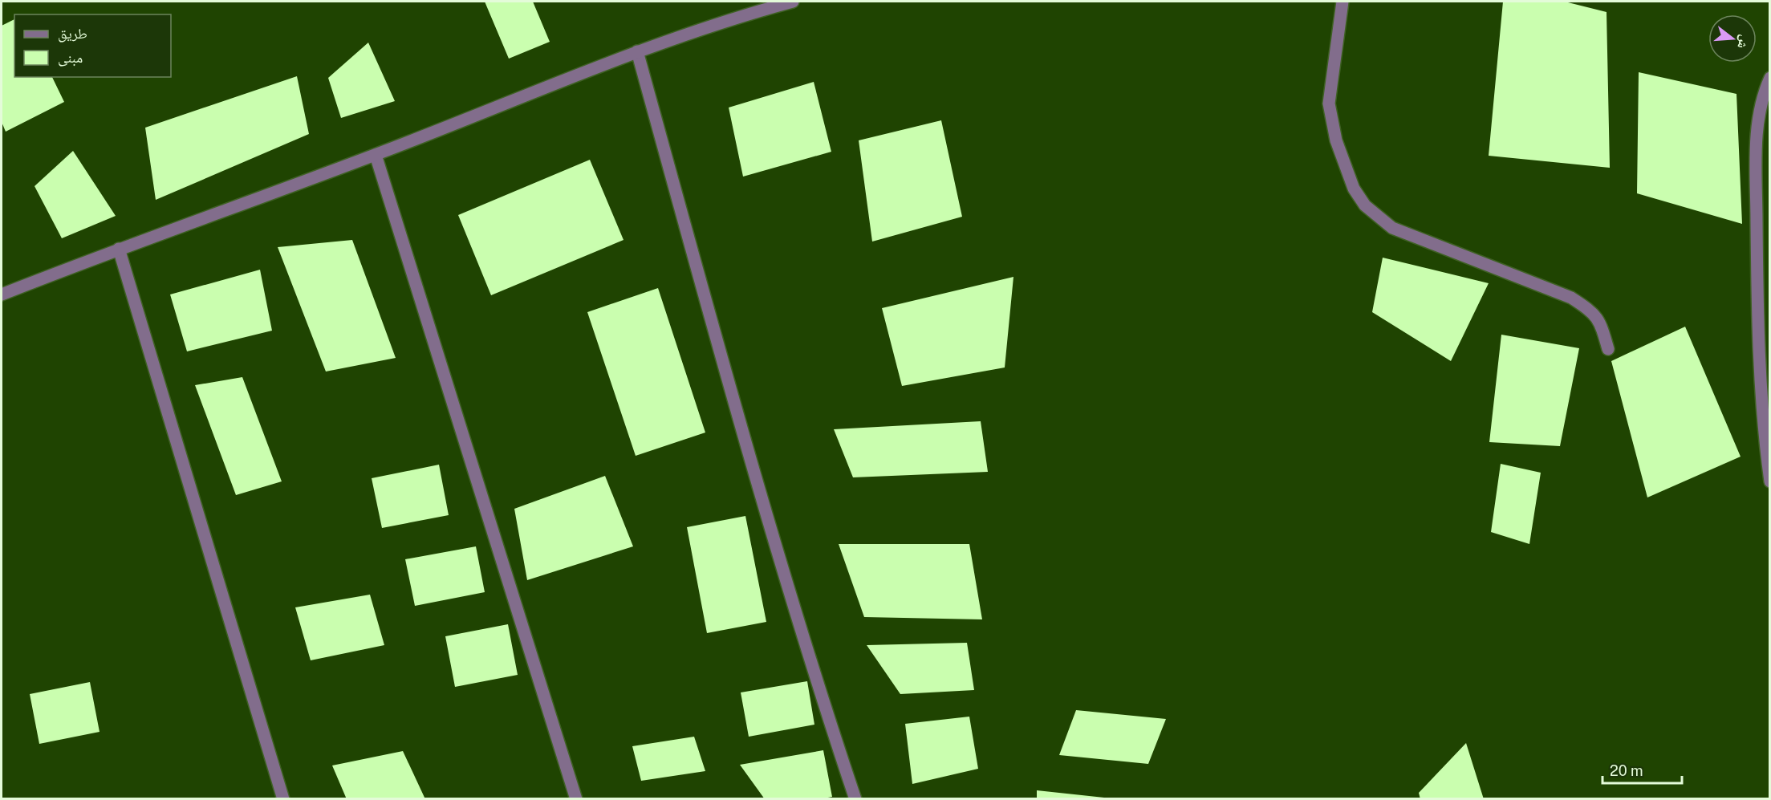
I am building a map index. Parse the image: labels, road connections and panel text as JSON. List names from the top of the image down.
{
  "legend": ["طريق", "مبنى"],
  "scale_bar": "20 m",
  "north": "right"
}
